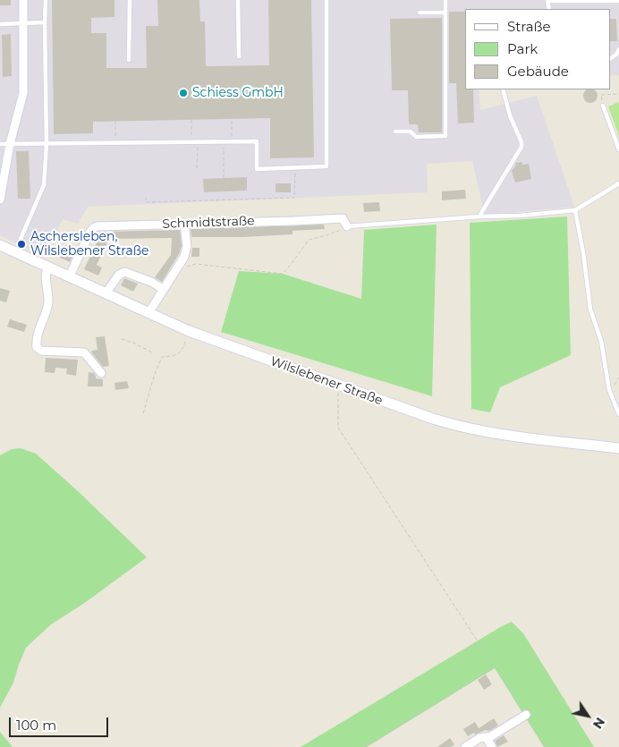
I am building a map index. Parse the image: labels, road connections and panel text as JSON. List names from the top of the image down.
{
  "streets": {
    "street": ["Schmidtstraße", "Wilslebener Straße"]
  },
  "crossings": [
    ["Schmidtstraße", "Wilslebener Straße"]
  ],
  "places": ["Schiess GmbH", "Aschersleben, Wilslebener Straße"],
  "legend": ["Straße", "Park", "Gebäude"],
  "scale_bar": "100 m",
  "north": "bottom right"
}
